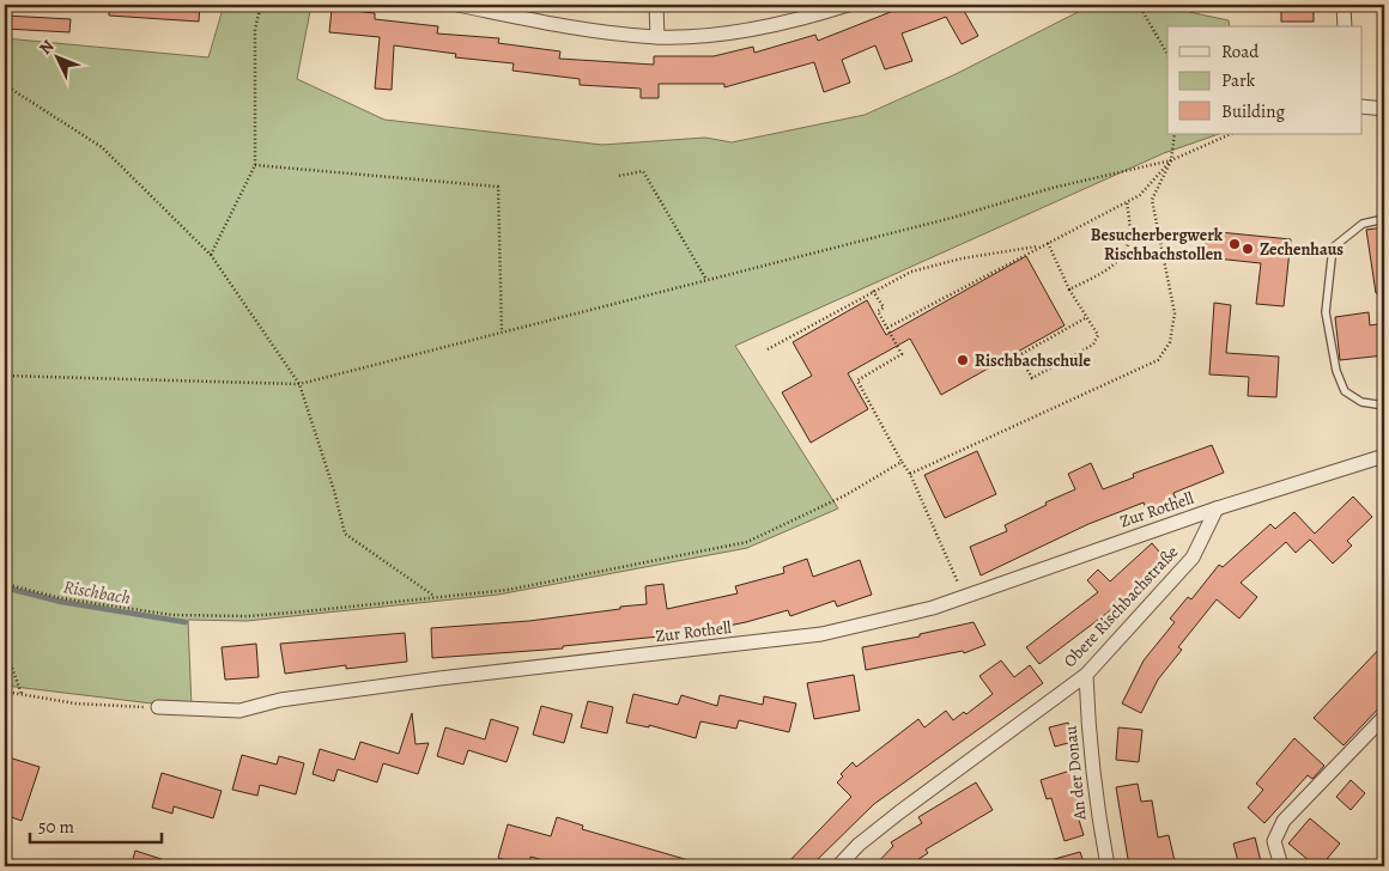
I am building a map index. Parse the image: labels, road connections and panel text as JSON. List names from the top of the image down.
{
  "streets": {
    "street": ["Zur Rothell", "Obere Rischbachstraße", "An der Donau"]
  },
  "crossings": [
    ["Zur Rothell", "Obere Rischbachstraße"],
    ["Obere Rischbachstraße", "An der Donau"]
  ],
  "water": ["Rischbach"],
  "places": ["Besucherbergwerk Rischbachstollen", "Zechenhaus", "Rischbachschule"],
  "legend": ["Road", "Park", "Building"],
  "scale_bar": "50 m",
  "north": "top left"
}
